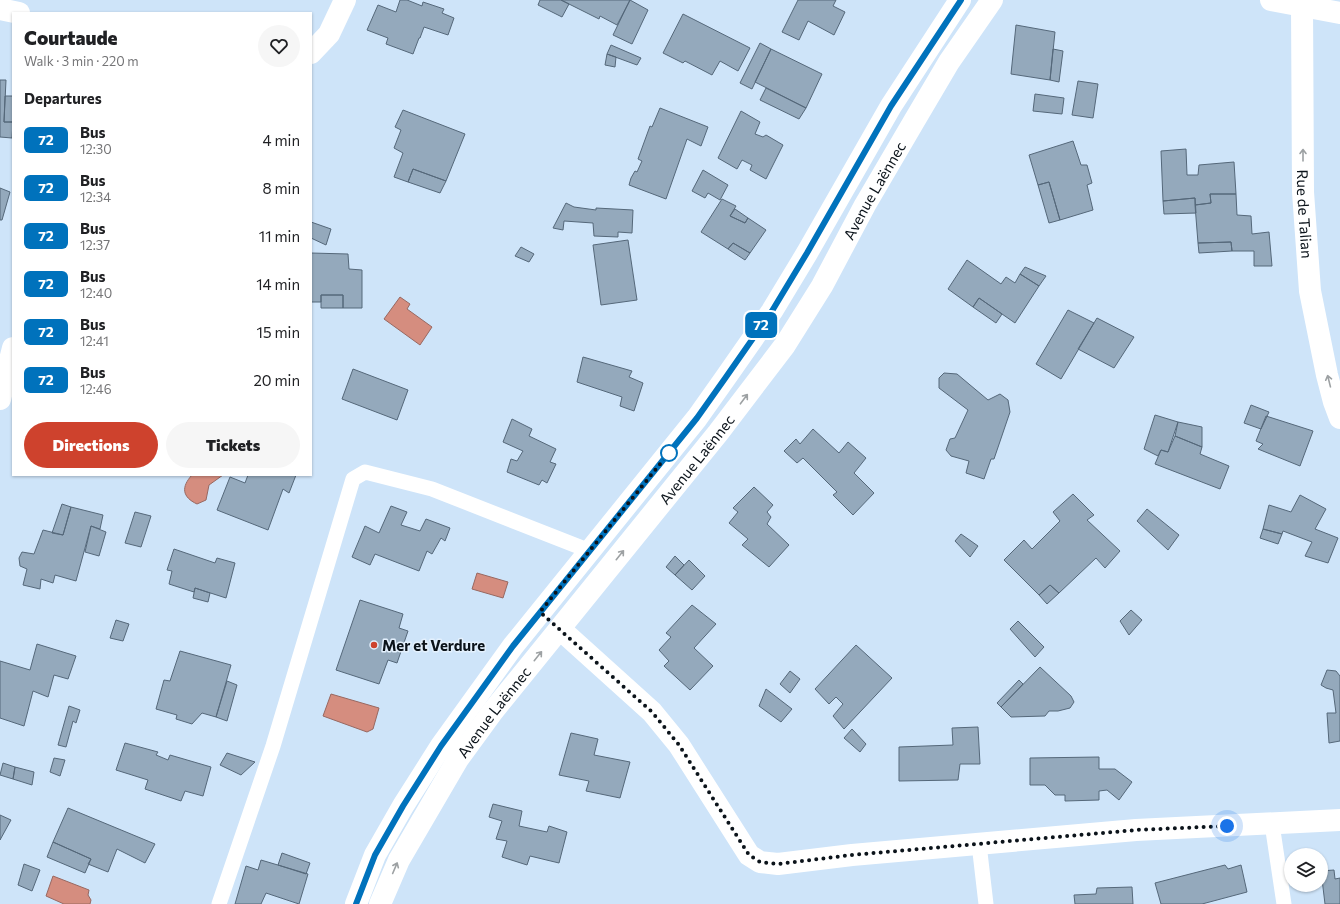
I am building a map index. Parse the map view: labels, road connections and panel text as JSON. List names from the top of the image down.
{
  "streets": {
    "main road": ["Avenue Laënnec", "Rue de Talian"]
  },
  "one_way": ["Rue de Talian"],
  "places": ["Mer et Verdure"],
  "lines": ["bus line 72"],
  "page": {
    "on_map": "72",
    "heading": [
      ["Courtaude", "Walk · 3 min · 220 m"],
      "Departures"
    ],
    "list": [
      {
        "mark": "72",
        "name": "Bus",
        "note": "12:30",
        "value": "4 min"
      },
      {
        "mark": "72",
        "name": "Bus",
        "note": "12:34",
        "value": "8 min"
      },
      {
        "mark": "72",
        "name": "Bus",
        "note": "12:37",
        "value": "11 min"
      },
      {
        "mark": "72",
        "name": "Bus",
        "note": "12:40",
        "value": "14 min"
      },
      {
        "mark": "72",
        "name": "Bus",
        "note": "12:41",
        "value": "15 min"
      },
      {
        "mark": "72",
        "name": "Bus",
        "note": "12:46",
        "value": "20 min"
      }
    ],
    "buttons": ["Directions", "Tickets"]
  }
}
